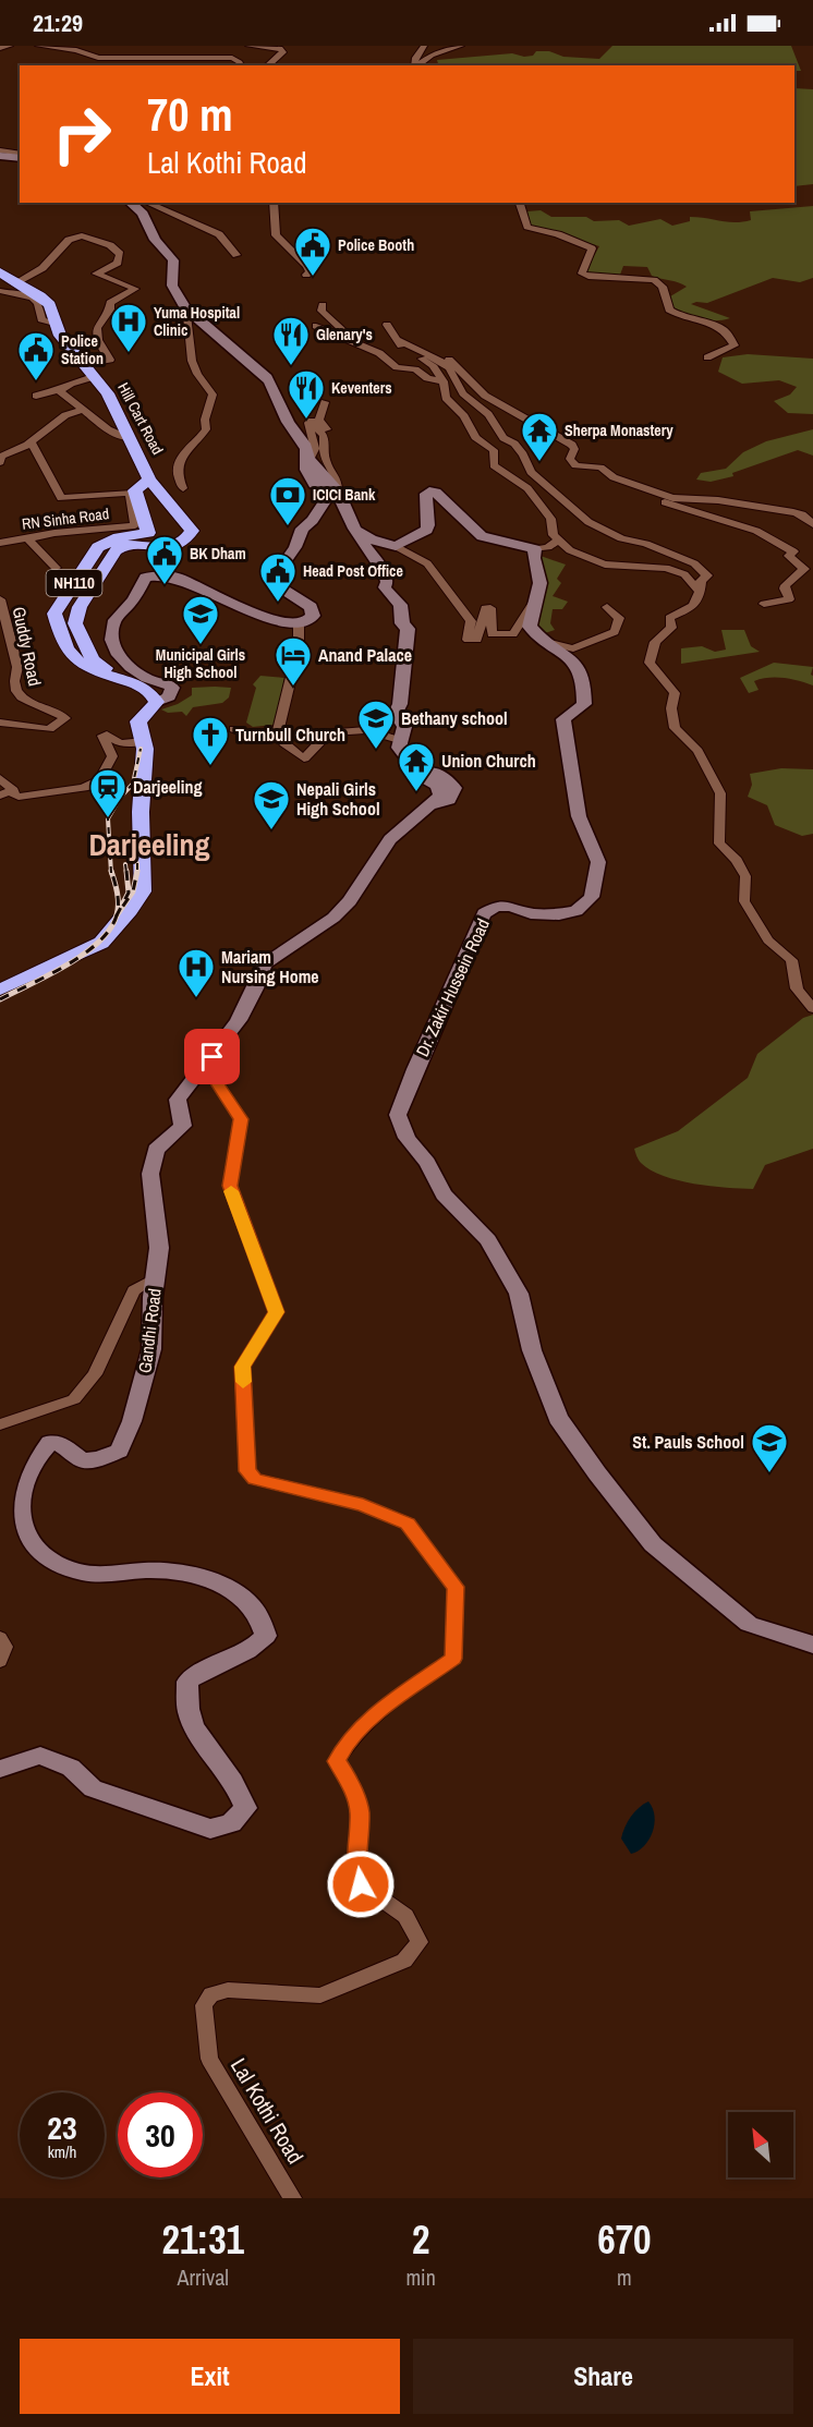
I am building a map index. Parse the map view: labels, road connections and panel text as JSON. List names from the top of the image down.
{
  "streets": {
    "highway": ["Hill Cart Road", "NH110"],
    "main road": ["Dr. Zakir Hussein Road", "Gandhi Road"],
    "street": ["RN Sinha Road", "Guddy Road", "Lal Kothi Road"]
  },
  "crossings": [
    ["Hill Cart Road", "RN Sinha Road"],
    ["Hill Cart Road", "NH110"],
    ["RN Sinha Road", "NH110"],
    ["Gandhi Road", "Lal Kothi Road"]
  ],
  "districts": ["Darjeeling"],
  "places": {
    "public building": [
      "Police Booth",
      "Police Station",
      "BK Dham",
      "Head Post Office"
    ],
    "hospital": ["Yuma Hospital Clinic", "Mariam Nursing Home"],
    "restaurant": ["Glenary's", "Keventers"],
    "temple": ["Sherpa Monastery", "Union Church"],
    "bank": ["ICICI Bank"],
    "school or university": [
      "Municipal Girls High School",
      "Bethany school",
      "Nepali Girls High School",
      "St. Pauls School"
    ],
    "hotel": ["Anand Palace"],
    "church": ["Turnbull Church"],
    "station": ["Darjeeling"]
  },
  "north": "top left",
  "page": {
    "status": "21:29",
    "turn": ["70 m", "Lal Kothi Road"],
    "speed": "23 km/h",
    "limit": "30",
    "eta": [
      "21:31",
      "Arrival",
      "2",
      "min",
      "670",
      "m"
    ],
    "buttons": ["Exit", "Share"]
  }
}
